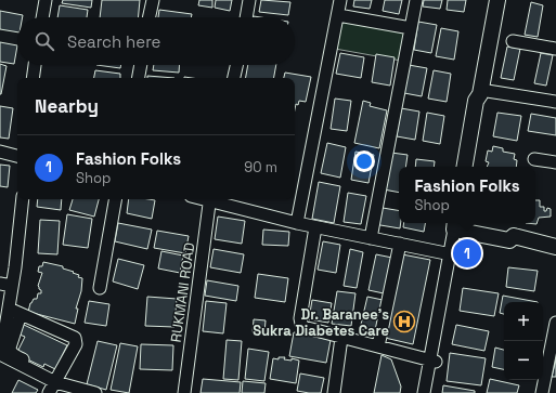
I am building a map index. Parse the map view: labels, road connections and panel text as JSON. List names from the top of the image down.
{
  "streets": {
    "street": ["RUKMANI ROAD"]
  },
  "places": {
    "hospital": ["Dr. Baranee's Sukra Diabetes Care"]
  },
  "page": {
    "search": "Search here",
    "heading": "Nearby",
    "list": [
      {
        "mark": "1",
        "name": "Fashion Folks",
        "note": "Shop",
        "value": "90 m"
      }
    ],
    "popup": ["Fashion Folks", "Shop"],
    "pins": "1",
    "map_buttons": ["+", "−"]
  }
}
